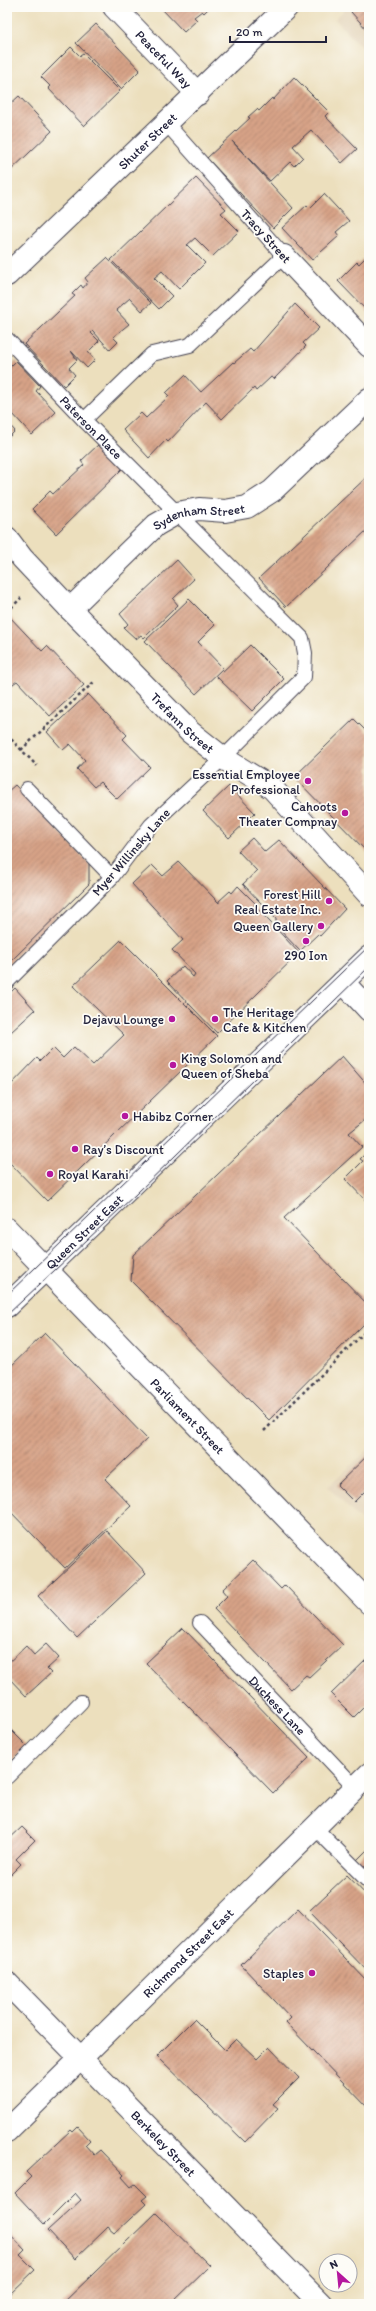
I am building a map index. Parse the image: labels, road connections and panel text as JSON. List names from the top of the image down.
{
  "streets": {
    "street": [
      "Peaceful Way",
      "Shuter Street",
      "Tracy Street",
      "Sydenham Street",
      "Trefann Street",
      "Queen Street East",
      "Parliament Street",
      "Richmond Street East",
      "Berkeley Street"
    ],
    "lane": ["Paterson Place", "Myer Willinsky Lane", "Duchess Lane"]
  },
  "crossings": [
    ["Peaceful Way", "Shuter Street"],
    ["Shuter Street", "Tracy Street"],
    ["Paterson Place", "Sydenham Street"],
    ["Paterson Place", "Trefann Street"],
    ["Paterson Place", "Myer Willinsky Lane"],
    ["Sydenham Street", "Trefann Street"],
    ["Trefann Street", "Myer Willinsky Lane"],
    ["Queen Street East", "Parliament Street"],
    ["Duchess Lane", "Richmond Street East"],
    ["Richmond Street East", "Berkeley Street"]
  ],
  "places": [
    "Essential Employee Professional",
    "Cahoots Theater Compnay",
    "Forest Hill Real Estate Inc.",
    "Queen Gallery",
    "290 Ion",
    "Dejavu Lounge",
    "The Heritage Cafe & Kitchen",
    "King Solomon and Queen of Sheba",
    "Habibz Corner",
    "Ray’s Discount",
    "Royal Karahi",
    "Staples"
  ],
  "scale_bar": "20 m",
  "north": "top left"
}
